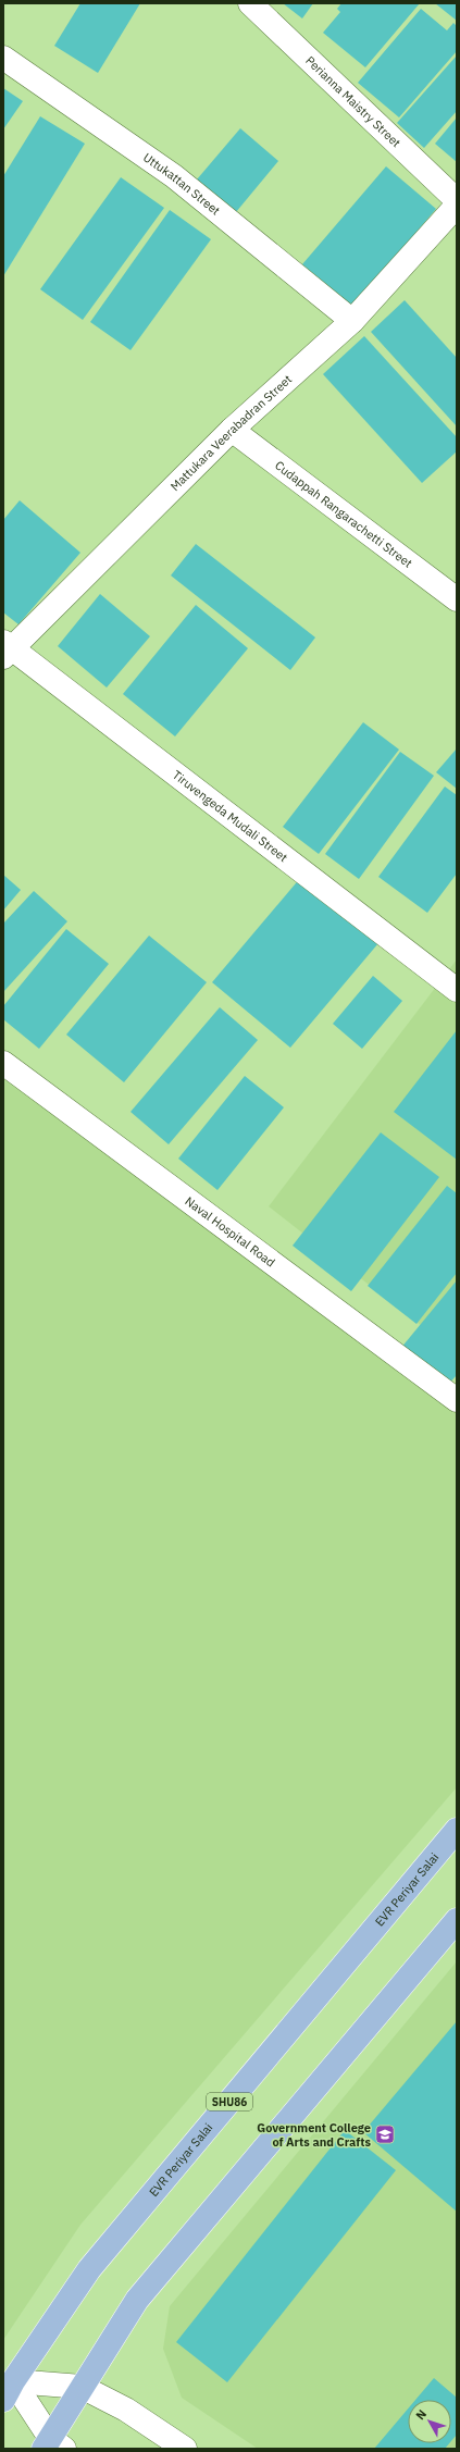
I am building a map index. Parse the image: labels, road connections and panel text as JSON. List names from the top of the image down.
{
  "streets": {
    "main road": ["EVR Periyar Salai", "SHU86"],
    "street": [
      "Perianna Maistry Street",
      "Uttukattan Street",
      "Mattukara Veerabadran Street",
      "Cudappah Rangarachetti Street",
      "Tiruvengeda Mudali Street",
      "Naval Hospital Road"
    ]
  },
  "crossings": [
    ["Uttukattan Street", "Mattukara Veerabadran Street"],
    ["Mattukara Veerabadran Street", "Cudappah Rangarachetti Street"],
    ["Mattukara Veerabadran Street", "Tiruvengeda Mudali Street"]
  ],
  "places": {
    "school or university": ["Government College of Arts and Crafts"]
  },
  "north": "top left"
}
